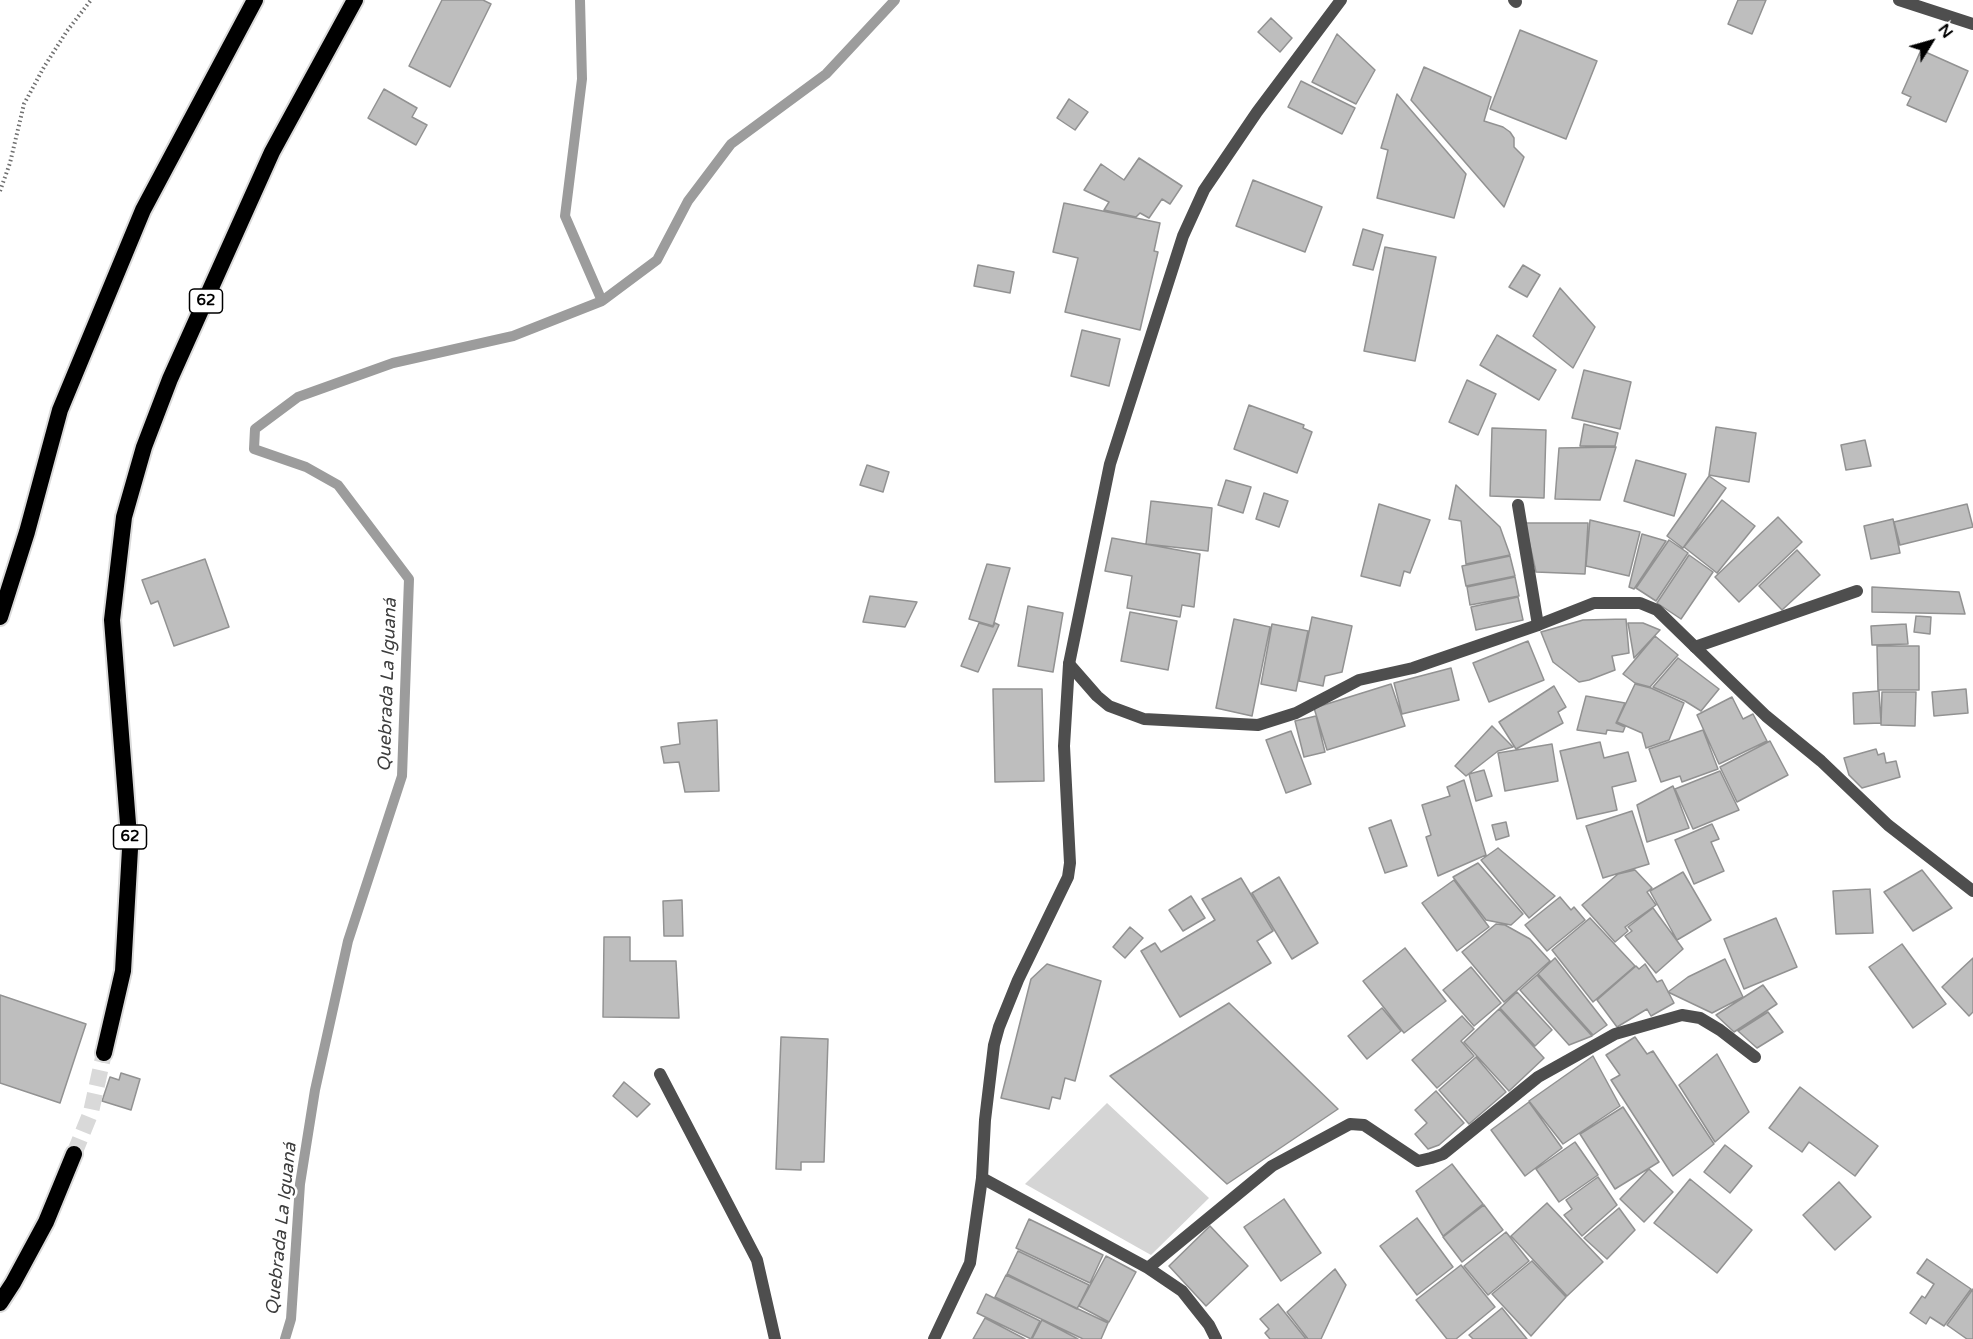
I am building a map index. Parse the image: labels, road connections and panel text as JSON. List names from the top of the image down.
{
  "streets": {
    "highway": ["62"]
  },
  "water": ["Quebrada La Iguaná"],
  "north": "top right"
}
